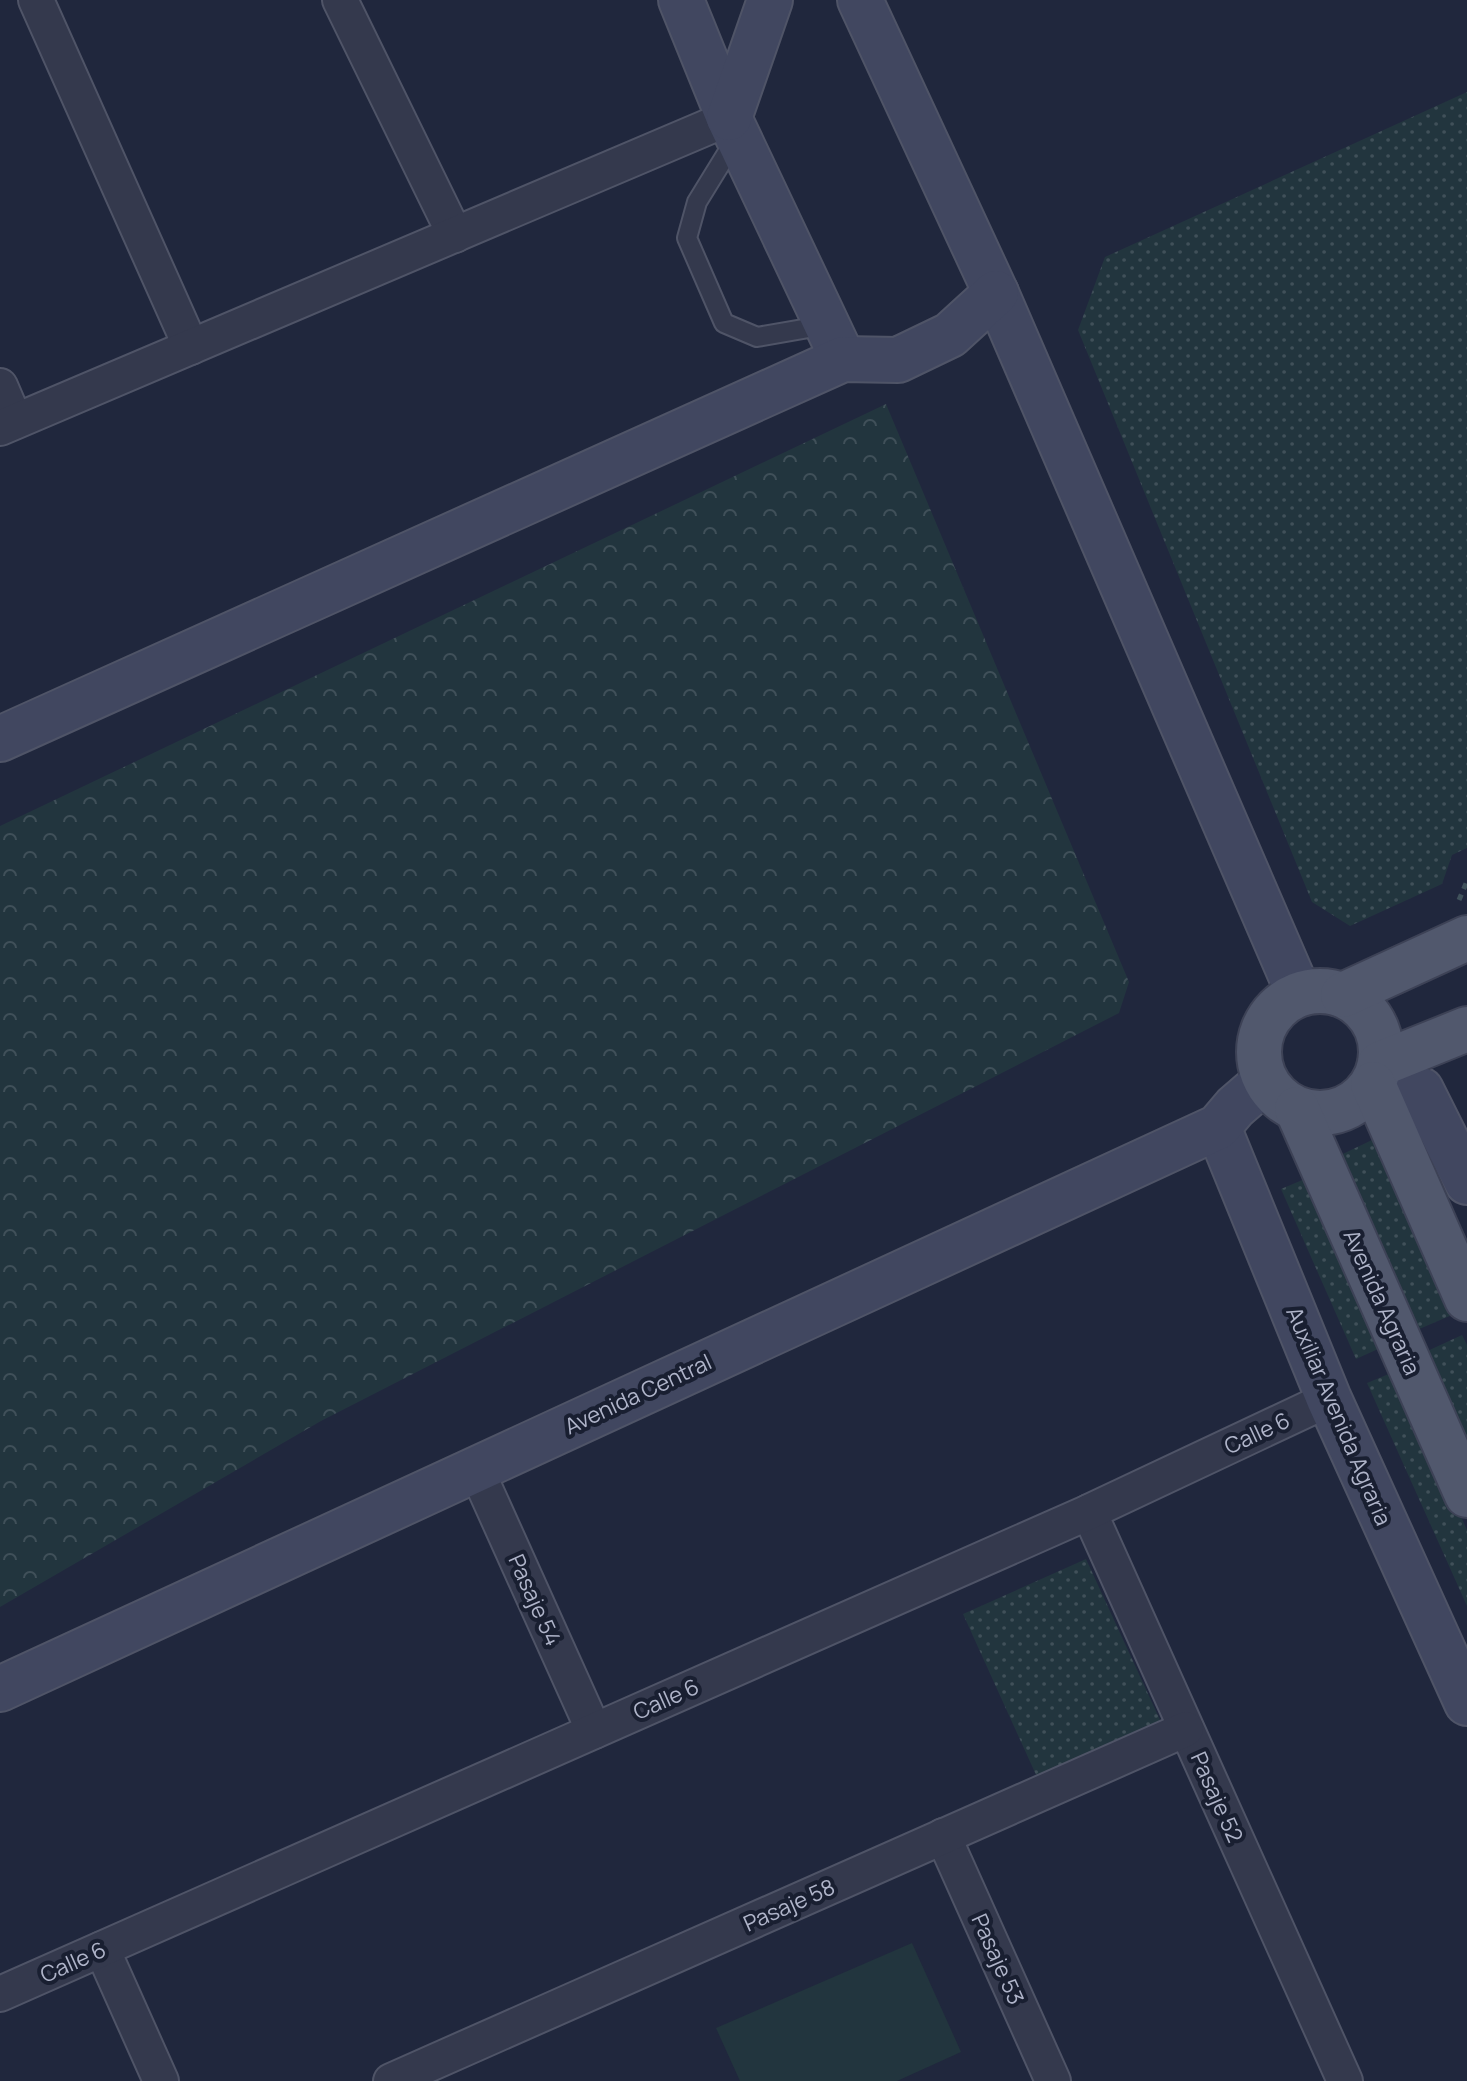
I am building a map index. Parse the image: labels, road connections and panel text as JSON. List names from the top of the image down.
{
  "streets": {
    "main road": ["Avenida Agraria", "Avenida Central", "Auxiliar Avenida Agraria"],
    "street": [
      "Calle 6",
      "Pasaje 54",
      "Pasaje 52",
      "Pasaje 58",
      "Pasaje 53"
    ]
  },
  "crossings": [
    ["Avenida Agraria", "Avenida Central"],
    ["Avenida Central", "Auxiliar Avenida Agraria"],
    ["Avenida Central", "Pasaje 54"],
    ["Auxiliar Avenida Agraria", "Calle 6"],
    ["Calle 6", "Pasaje 54"],
    ["Calle 6", "Pasaje 52"],
    ["Pasaje 52", "Pasaje 58"],
    ["Pasaje 58", "Pasaje 53"]
  ]
}
